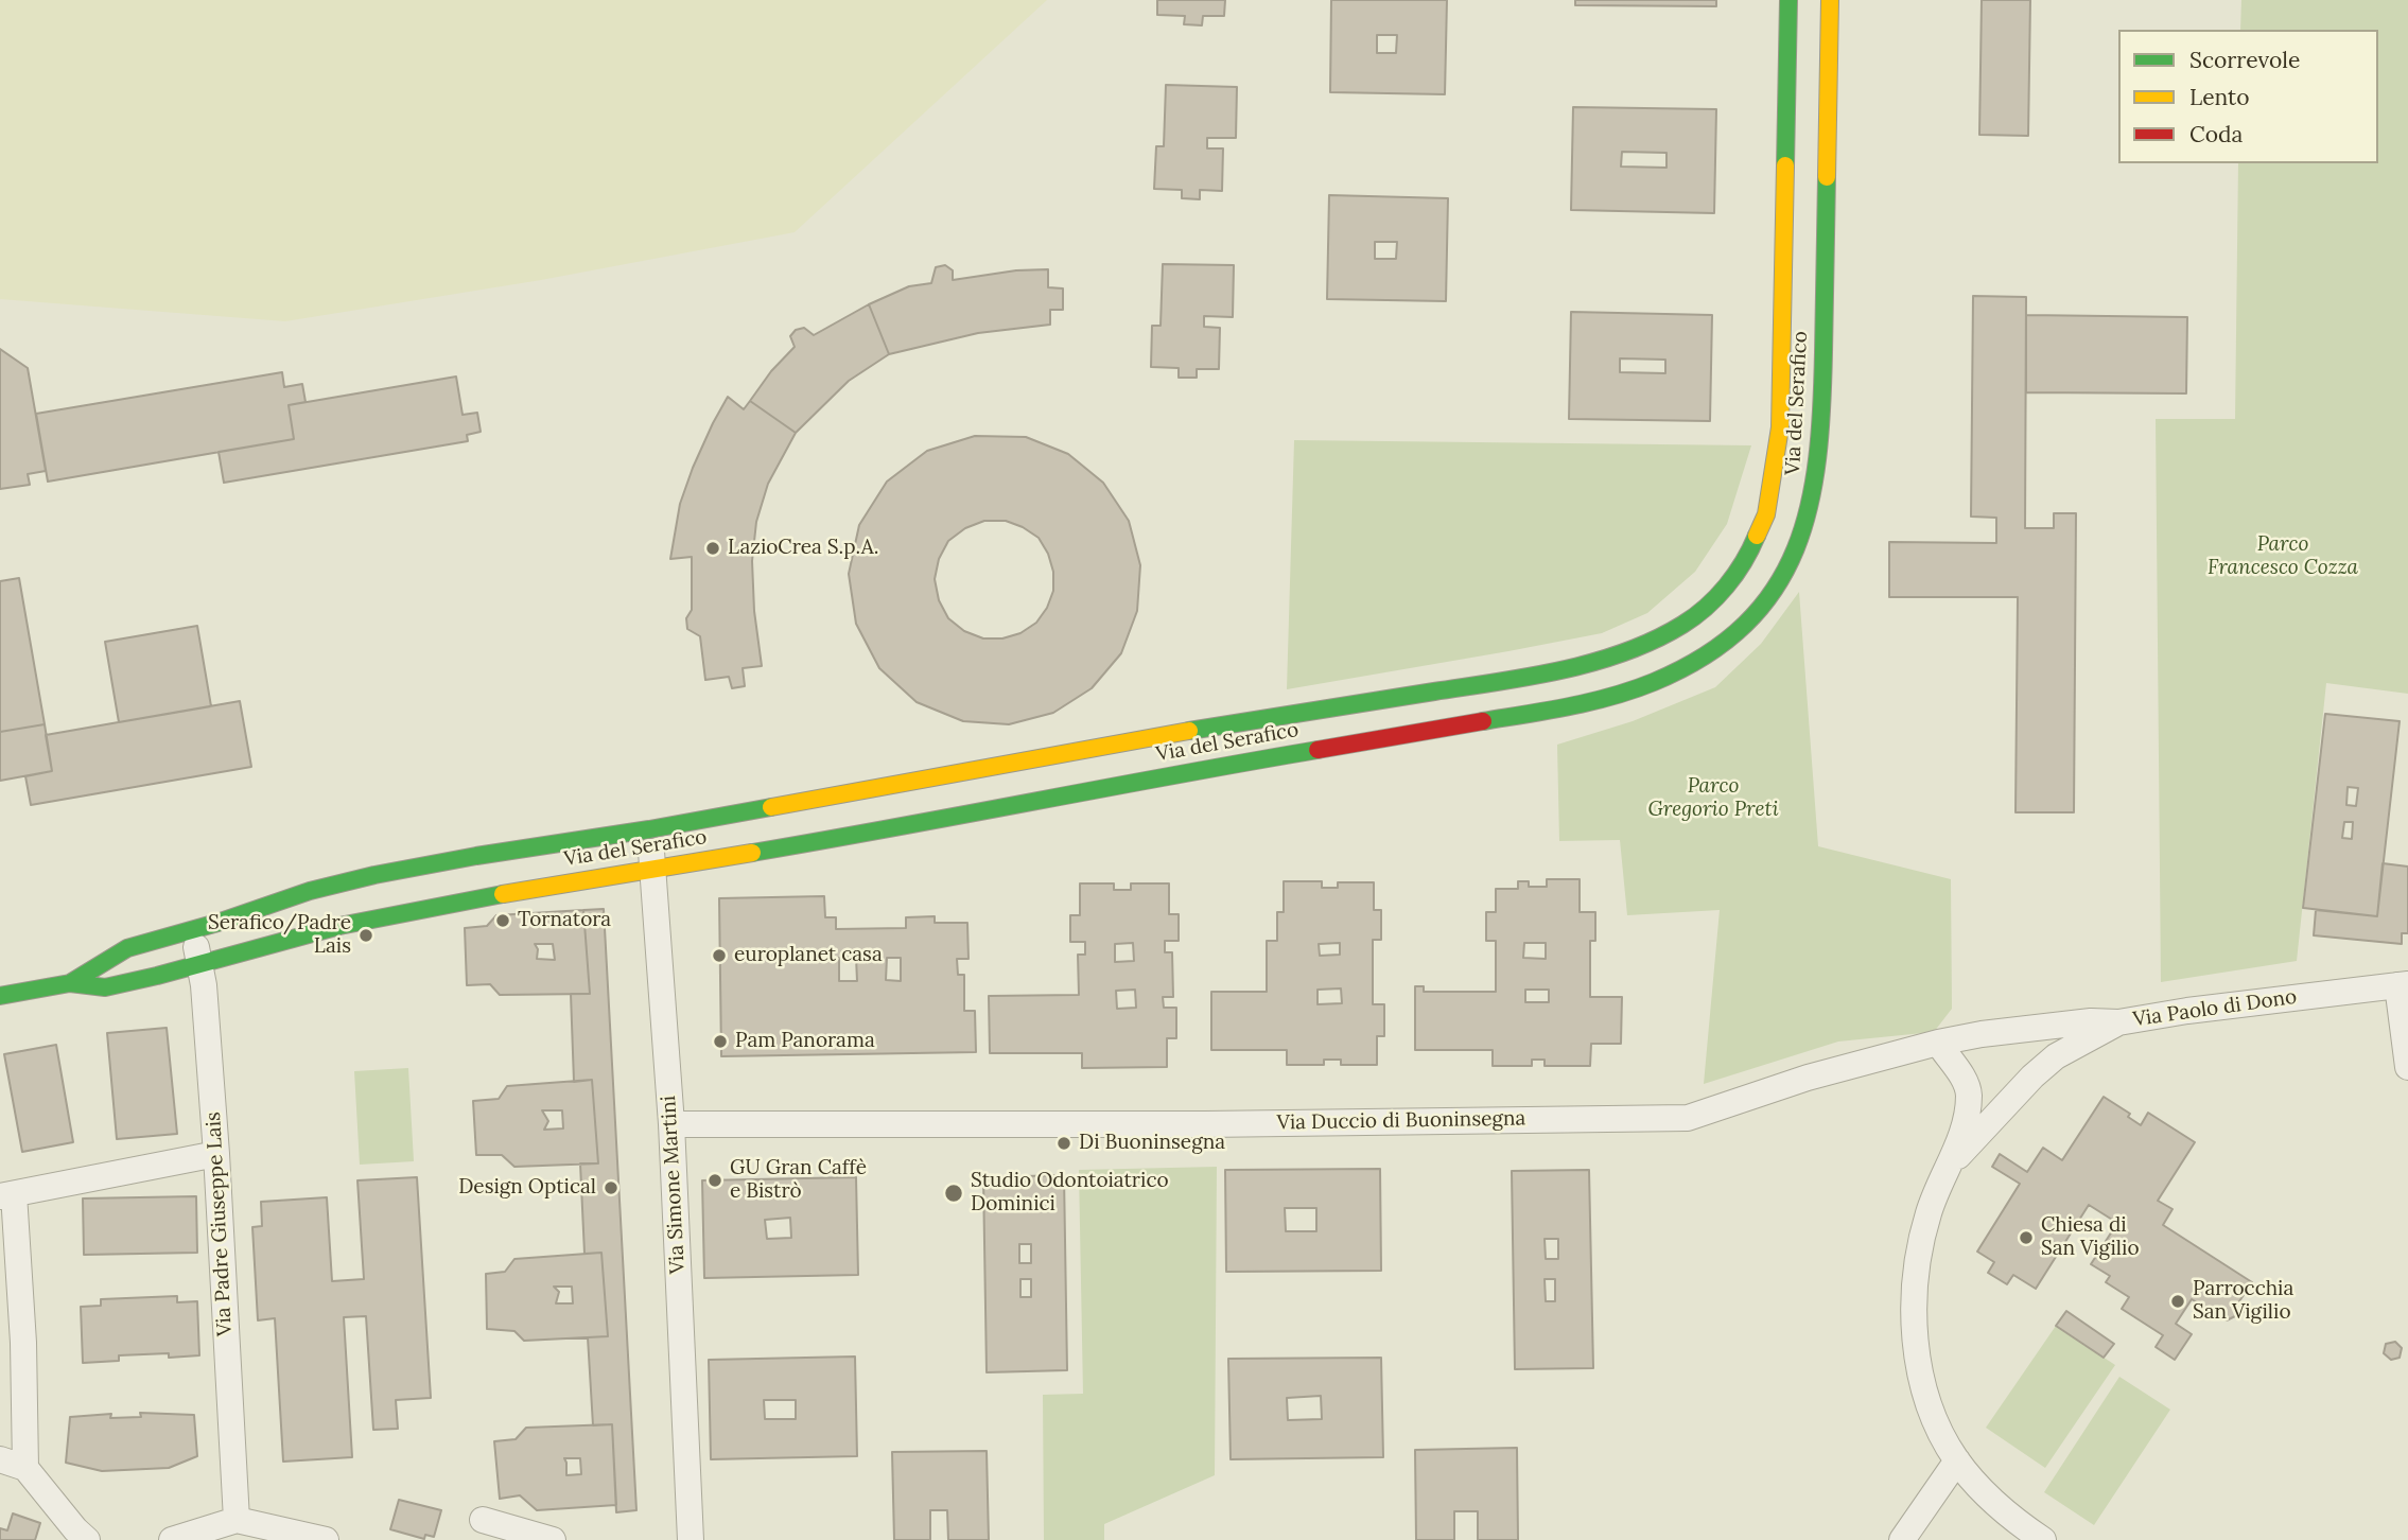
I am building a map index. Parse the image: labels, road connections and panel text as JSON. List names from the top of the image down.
{
  "streets": {
    "street": [
      "Via del Serafico",
      "Via Paolo di Dono",
      "Via Duccio di Buoninsegna",
      "Via Simone Martini",
      "Via Padre Giuseppe Lais"
    ]
  },
  "crossings": [
    ["Via del Serafico", "Via Simone Martini"],
    ["Via del Serafico", "Via Padre Giuseppe Lais"],
    ["Via Paolo di Dono", "Via Duccio di Buoninsegna"],
    ["Via Duccio di Buoninsegna", "Via Simone Martini"]
  ],
  "parks": ["Parco Francesco Cozza", "Parco Gregorio Preti"],
  "places": [
    "LazioCrea S.p.A.",
    "Tornatora",
    "Serafico/Padre Lais",
    "europlanet casa",
    "Pam Panorama",
    "Di Buoninsegna",
    "GU Gran Caffè e Bistrò",
    "Design Optical",
    "Studio Odontoiatrico Dominici",
    "Chiesa di San Vigilio",
    "Parrocchia San Vigilio"
  ],
  "legend": ["Scorrevole", "Lento", "Coda"]
}
